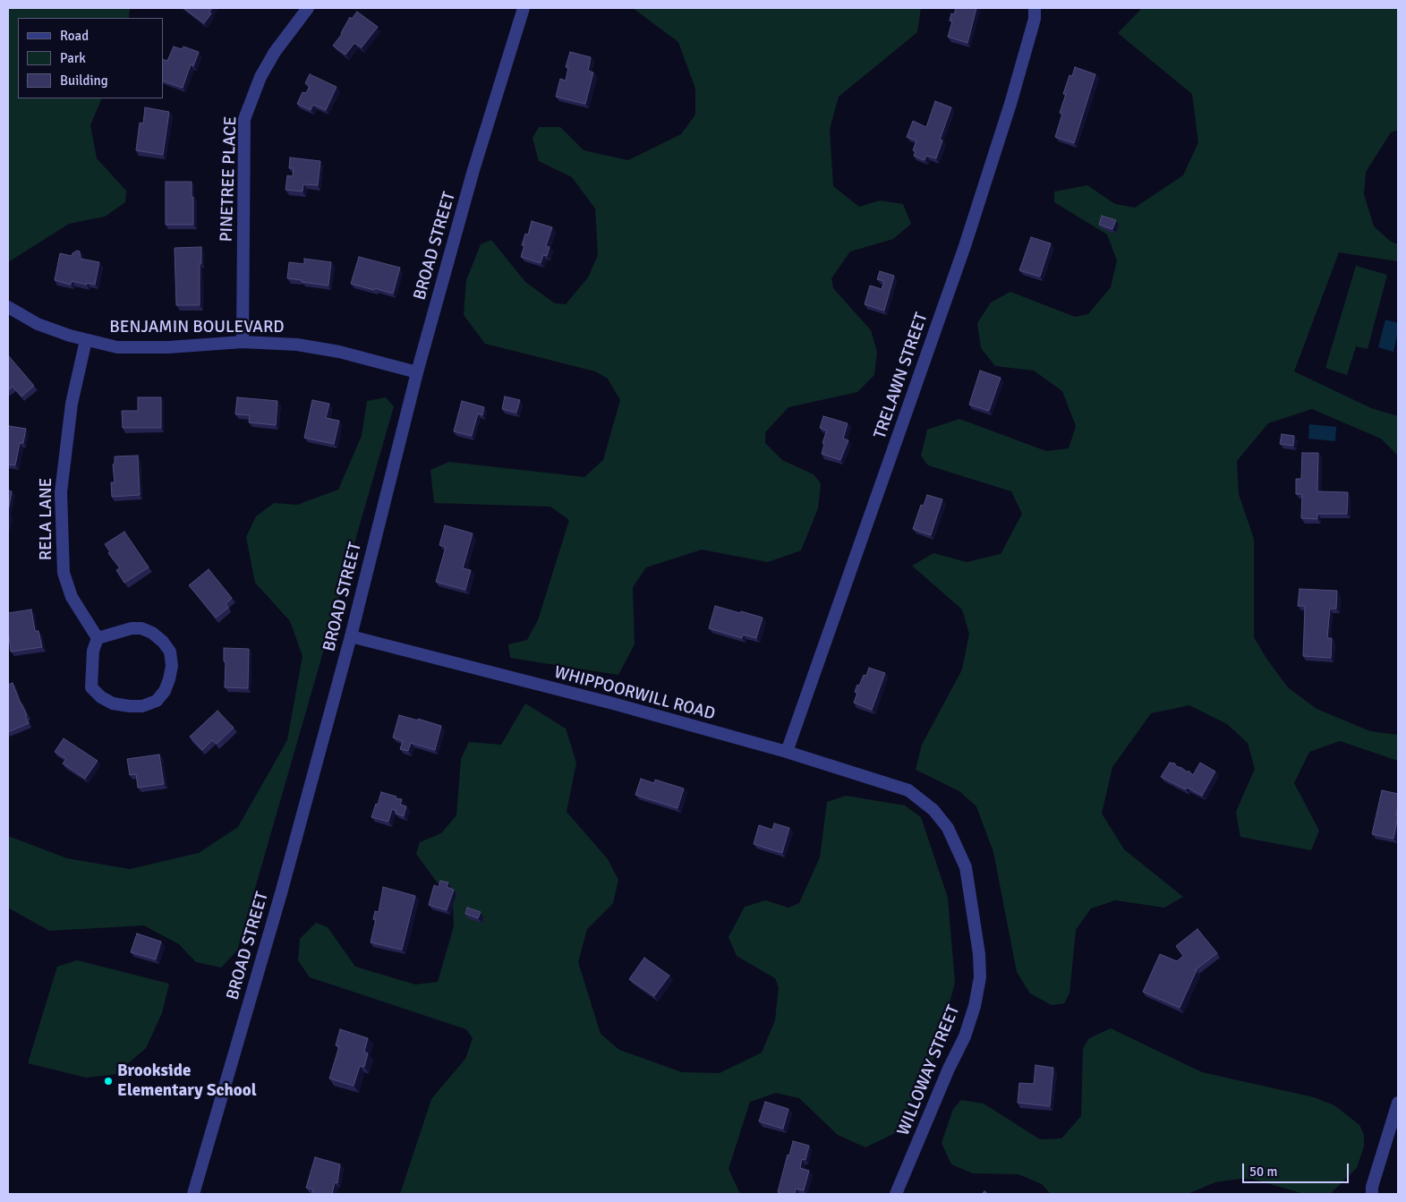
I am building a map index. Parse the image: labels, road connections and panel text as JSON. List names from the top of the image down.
{
  "streets": {
    "street": [
      "PINETREE PLACE",
      "BROAD STREET",
      "BENJAMIN BOULEVARD",
      "TRELAWN STREET",
      "RELA LANE",
      "WHIPPOORWILL ROAD",
      "WILLOWAY STREET"
    ]
  },
  "crossings": [
    ["PINETREE PLACE", "BENJAMIN BOULEVARD"],
    ["BROAD STREET", "BENJAMIN BOULEVARD"],
    ["BROAD STREET", "WHIPPOORWILL ROAD"],
    ["BENJAMIN BOULEVARD", "RELA LANE"],
    ["TRELAWN STREET", "WHIPPOORWILL ROAD"],
    ["WHIPPOORWILL ROAD", "WILLOWAY STREET"]
  ],
  "places": ["Brookside Elementary School"],
  "legend": ["Road", "Park", "Building"],
  "scale_bar": "50 m"
}
